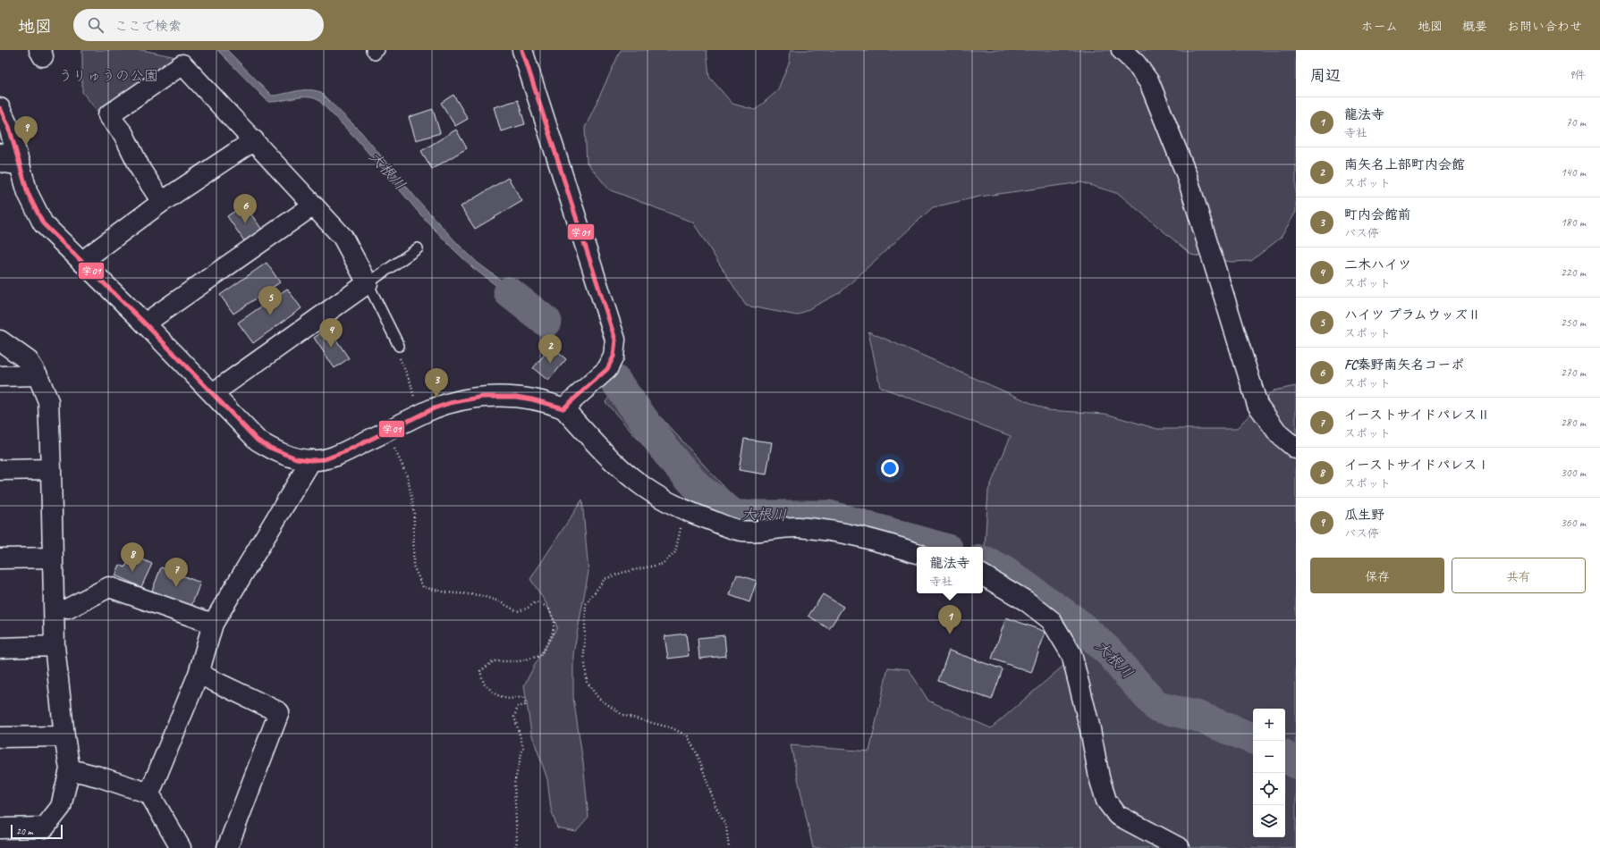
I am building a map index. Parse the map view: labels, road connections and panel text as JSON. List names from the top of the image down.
{
  "water": ["大根川"],
  "parks": ["うりゅうの公園"],
  "lines": ["transit line 学01"],
  "scale_bar": "20 m",
  "page": {
    "header": "地図",
    "search": "ここで検索",
    "nav": [
      "ホーム",
      "地図",
      "概要",
      "お問い合わせ"
    ],
    "heading": ["周辺", "9件"],
    "list": [
      {
        "mark": "1",
        "name": "龍法寺",
        "note": "寺社",
        "value": "70 m"
      },
      {
        "mark": "2",
        "name": "南矢名上部町内会館",
        "note": "スポット",
        "value": "140 m"
      },
      {
        "mark": "3",
        "name": "町内会館前",
        "note": "バス停",
        "value": "180 m"
      },
      {
        "mark": "4",
        "name": "二木ハイツ",
        "note": "スポット",
        "value": "220 m"
      },
      {
        "mark": "5",
        "name": "ハイツ プラムウッズⅡ",
        "note": "スポット",
        "value": "250 m"
      },
      {
        "mark": "6",
        "name": "FC秦野南矢名コーポ",
        "note": "スポット",
        "value": "270 m"
      },
      {
        "mark": "7",
        "name": "イーストサイドパレスⅡ",
        "note": "スポット",
        "value": "280 m"
      },
      {
        "mark": "8",
        "name": "イーストサイドパレスⅠ",
        "note": "スポット",
        "value": "300 m"
      },
      {
        "mark": "9",
        "name": "瓜生野",
        "note": "バス停",
        "value": "360 m"
      }
    ],
    "pins": [
      "9",
      "6",
      "5",
      "4",
      "2",
      "3",
      "8",
      "7",
      "1"
    ],
    "popup": ["龍法寺", "寺社"],
    "buttons": ["保存", "共有"],
    "map_buttons": ["+", "−"],
    "scale": "20 m"
  }
}
